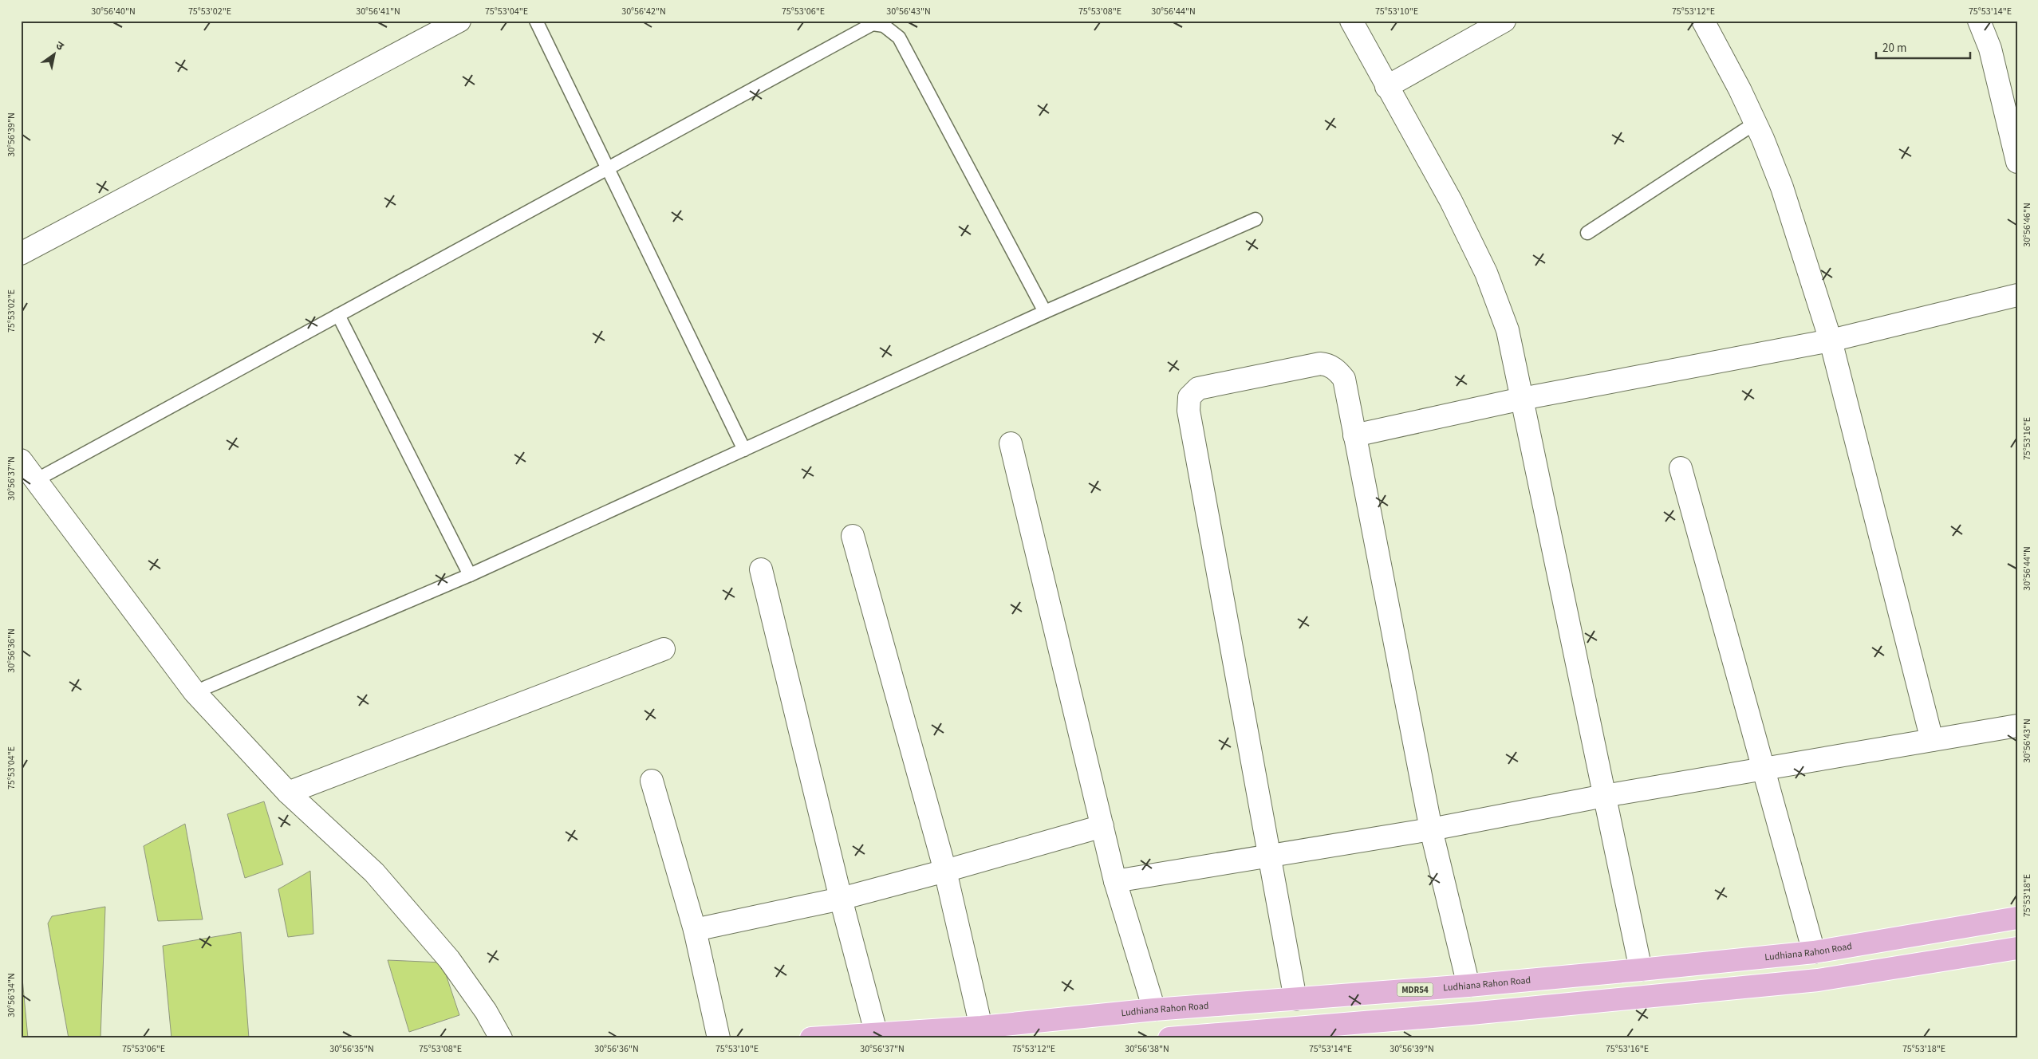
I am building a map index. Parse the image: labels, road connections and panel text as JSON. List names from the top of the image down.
{
  "streets": {
    "main road": ["Ludhiana Rahon Road", "MDR54"]
  },
  "scale_bar": "20 m",
  "north": "top right",
  "coordinates": [
    "30°56'40\"N",
    "75°53'02\"E",
    "30°56'41\"N",
    "75°53'04\"E",
    "30°56'42\"N",
    "75°53'06\"E",
    "30°56'43\"N",
    "75°53'08\"E",
    "30°56'44\"N",
    "75°53'10\"E",
    "75°53'12\"E",
    "75°53'14\"E",
    "30°56'39\"N",
    "30°56'46\"N",
    "75°53'16\"E",
    "30°56'37\"N",
    "30°56'36\"N",
    "75°53'18\"E",
    "30°56'34\"N",
    "30°56'35\"N",
    "30°56'38\"N"
  ]
}
